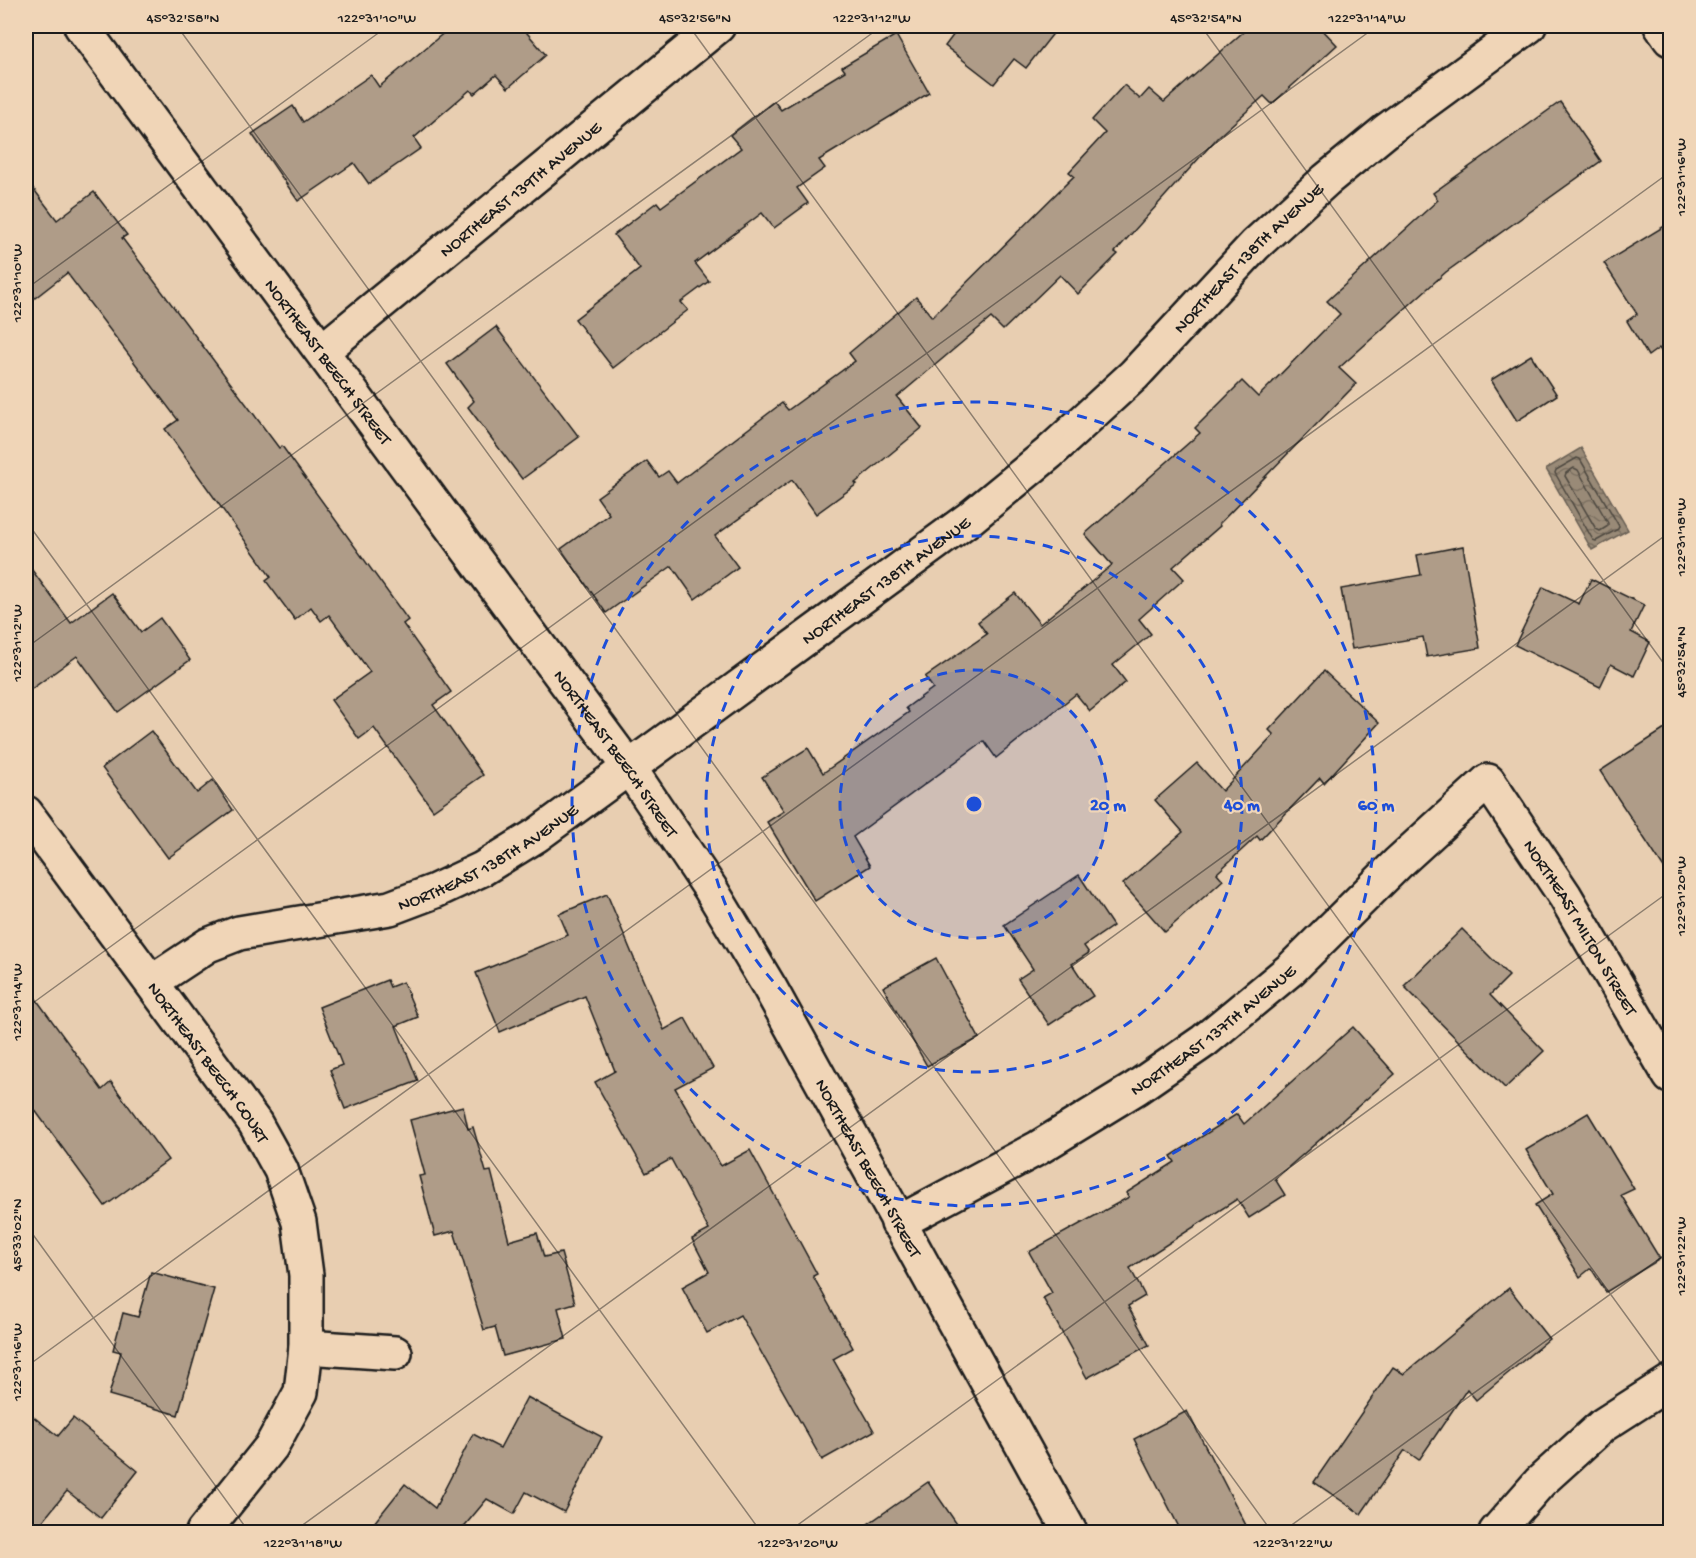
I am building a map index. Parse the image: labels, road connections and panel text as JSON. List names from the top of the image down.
{
  "streets": {
    "street": [
      "NORTHEAST 139TH AVENUE",
      "NORTHEAST 138TH AVENUE",
      "NORTHEAST BEECH STREET",
      "NORTHEAST MILTON STREET",
      "NORTHEAST 137TH AVENUE",
      "NORTHEAST BEECH COURT"
    ]
  },
  "crossings": [
    ["NORTHEAST 139TH AVENUE", "NORTHEAST BEECH STREET"],
    ["NORTHEAST 138TH AVENUE", "NORTHEAST BEECH STREET"],
    ["NORTHEAST 138TH AVENUE", "NORTHEAST BEECH COURT"],
    ["NORTHEAST BEECH STREET", "NORTHEAST 137TH AVENUE"],
    ["NORTHEAST MILTON STREET", "NORTHEAST 137TH AVENUE"]
  ],
  "coordinates": [
    "45°32'58\"N",
    "122°31'10\"W",
    "45°32'56\"N",
    "122°31'12\"W",
    "45°32'54\"N",
    "122°31'14\"W",
    "122°31'16\"W",
    "122°31'18\"W",
    "122°31'20\"W",
    "45°33'02\"N",
    "122°31'22\"W"
  ],
  "rings": ["20 m", "40 m", "60 m"]
}
